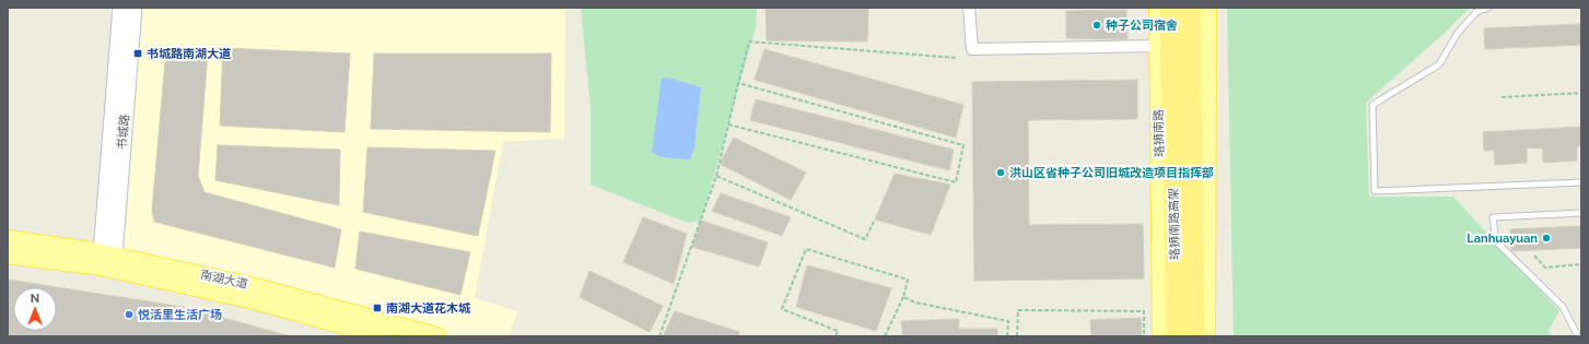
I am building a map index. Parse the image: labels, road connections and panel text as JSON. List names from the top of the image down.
{
  "streets": {
    "highway": ["珞狮南路高架"],
    "main road": ["书城路", "珞狮南路", "南湖大道"]
  },
  "crossings": [
    ["书城路", "南湖大道"],
    ["珞狮南路", "珞狮南路高架"]
  ],
  "places": {
    "other": [
      "种子公司宿舍",
      "洪山区省种子公司旧城改造项目指挥部",
      "Lanhuayuan",
      "悦活里生活广场"
    ],
    "transit": ["书城路南湖大道", "南湖大道花木城"]
  },
  "north": "top"
}
